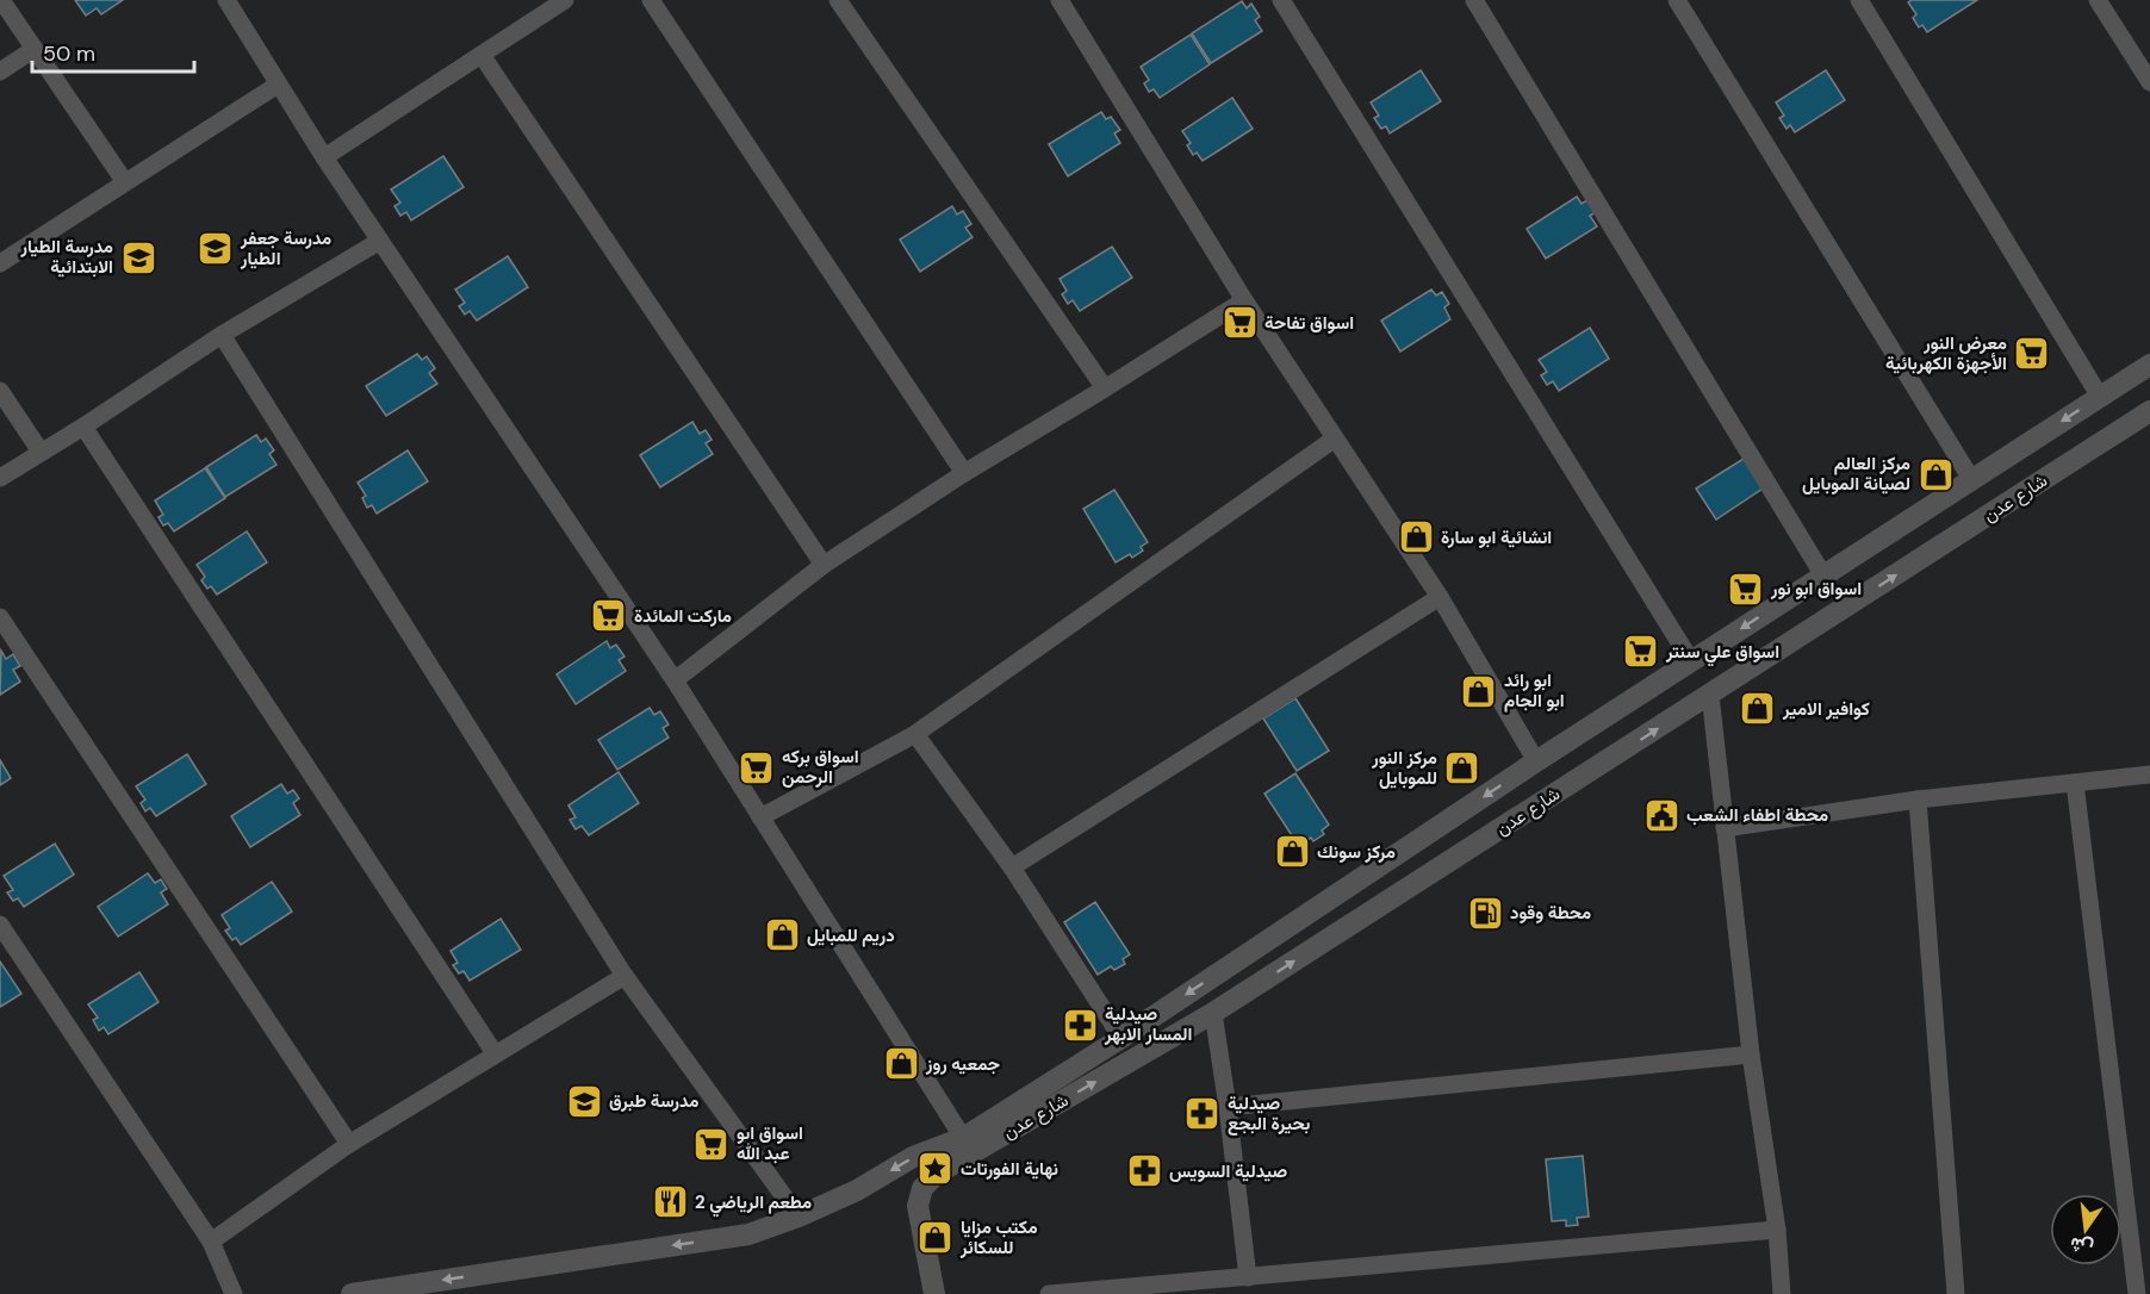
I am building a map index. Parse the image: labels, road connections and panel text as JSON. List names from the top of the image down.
{
  "streets": {
    "street": ["شارع عدن"]
  },
  "places": {
    "school or university": ["مدرسة جعفر الطيار", "مدرسة الطيار الابتدائية", "مدرسة طبرق"],
    "supermarket": [
      "اسواق تفاحة",
      "معرض النور الأجهزة الكهربائية",
      "اسواق ابو نور",
      "ماركت المائدة",
      "اسواق علي سنتر",
      "اسواق بركه الرحمن",
      "اسواق ابو عبد الله"
    ],
    "shop": [
      "مركز العالم لصيانة الموبايل",
      "انشائية ابو سارة",
      "ابو رائد ابو الجام",
      "كوافير الامير",
      "مركز النور للموبايل",
      "مركز سونك",
      "دريم للمبايل",
      "جمعيه روز",
      "مكتب مزايا للسكائر"
    ],
    "public building": ["محطة اطفاء الشعب"],
    "fuel station": ["محطة وقود"],
    "pharmacy": ["صيدلية المسار الابهر", "صيدلية بحيرة البجع", "صيدلية السويس"],
    "place": ["نهاية الفورتات"],
    "restaurant": ["مطعم الرياضي 2"]
  },
  "scale_bar": "50 m",
  "north": "bottom"
}
